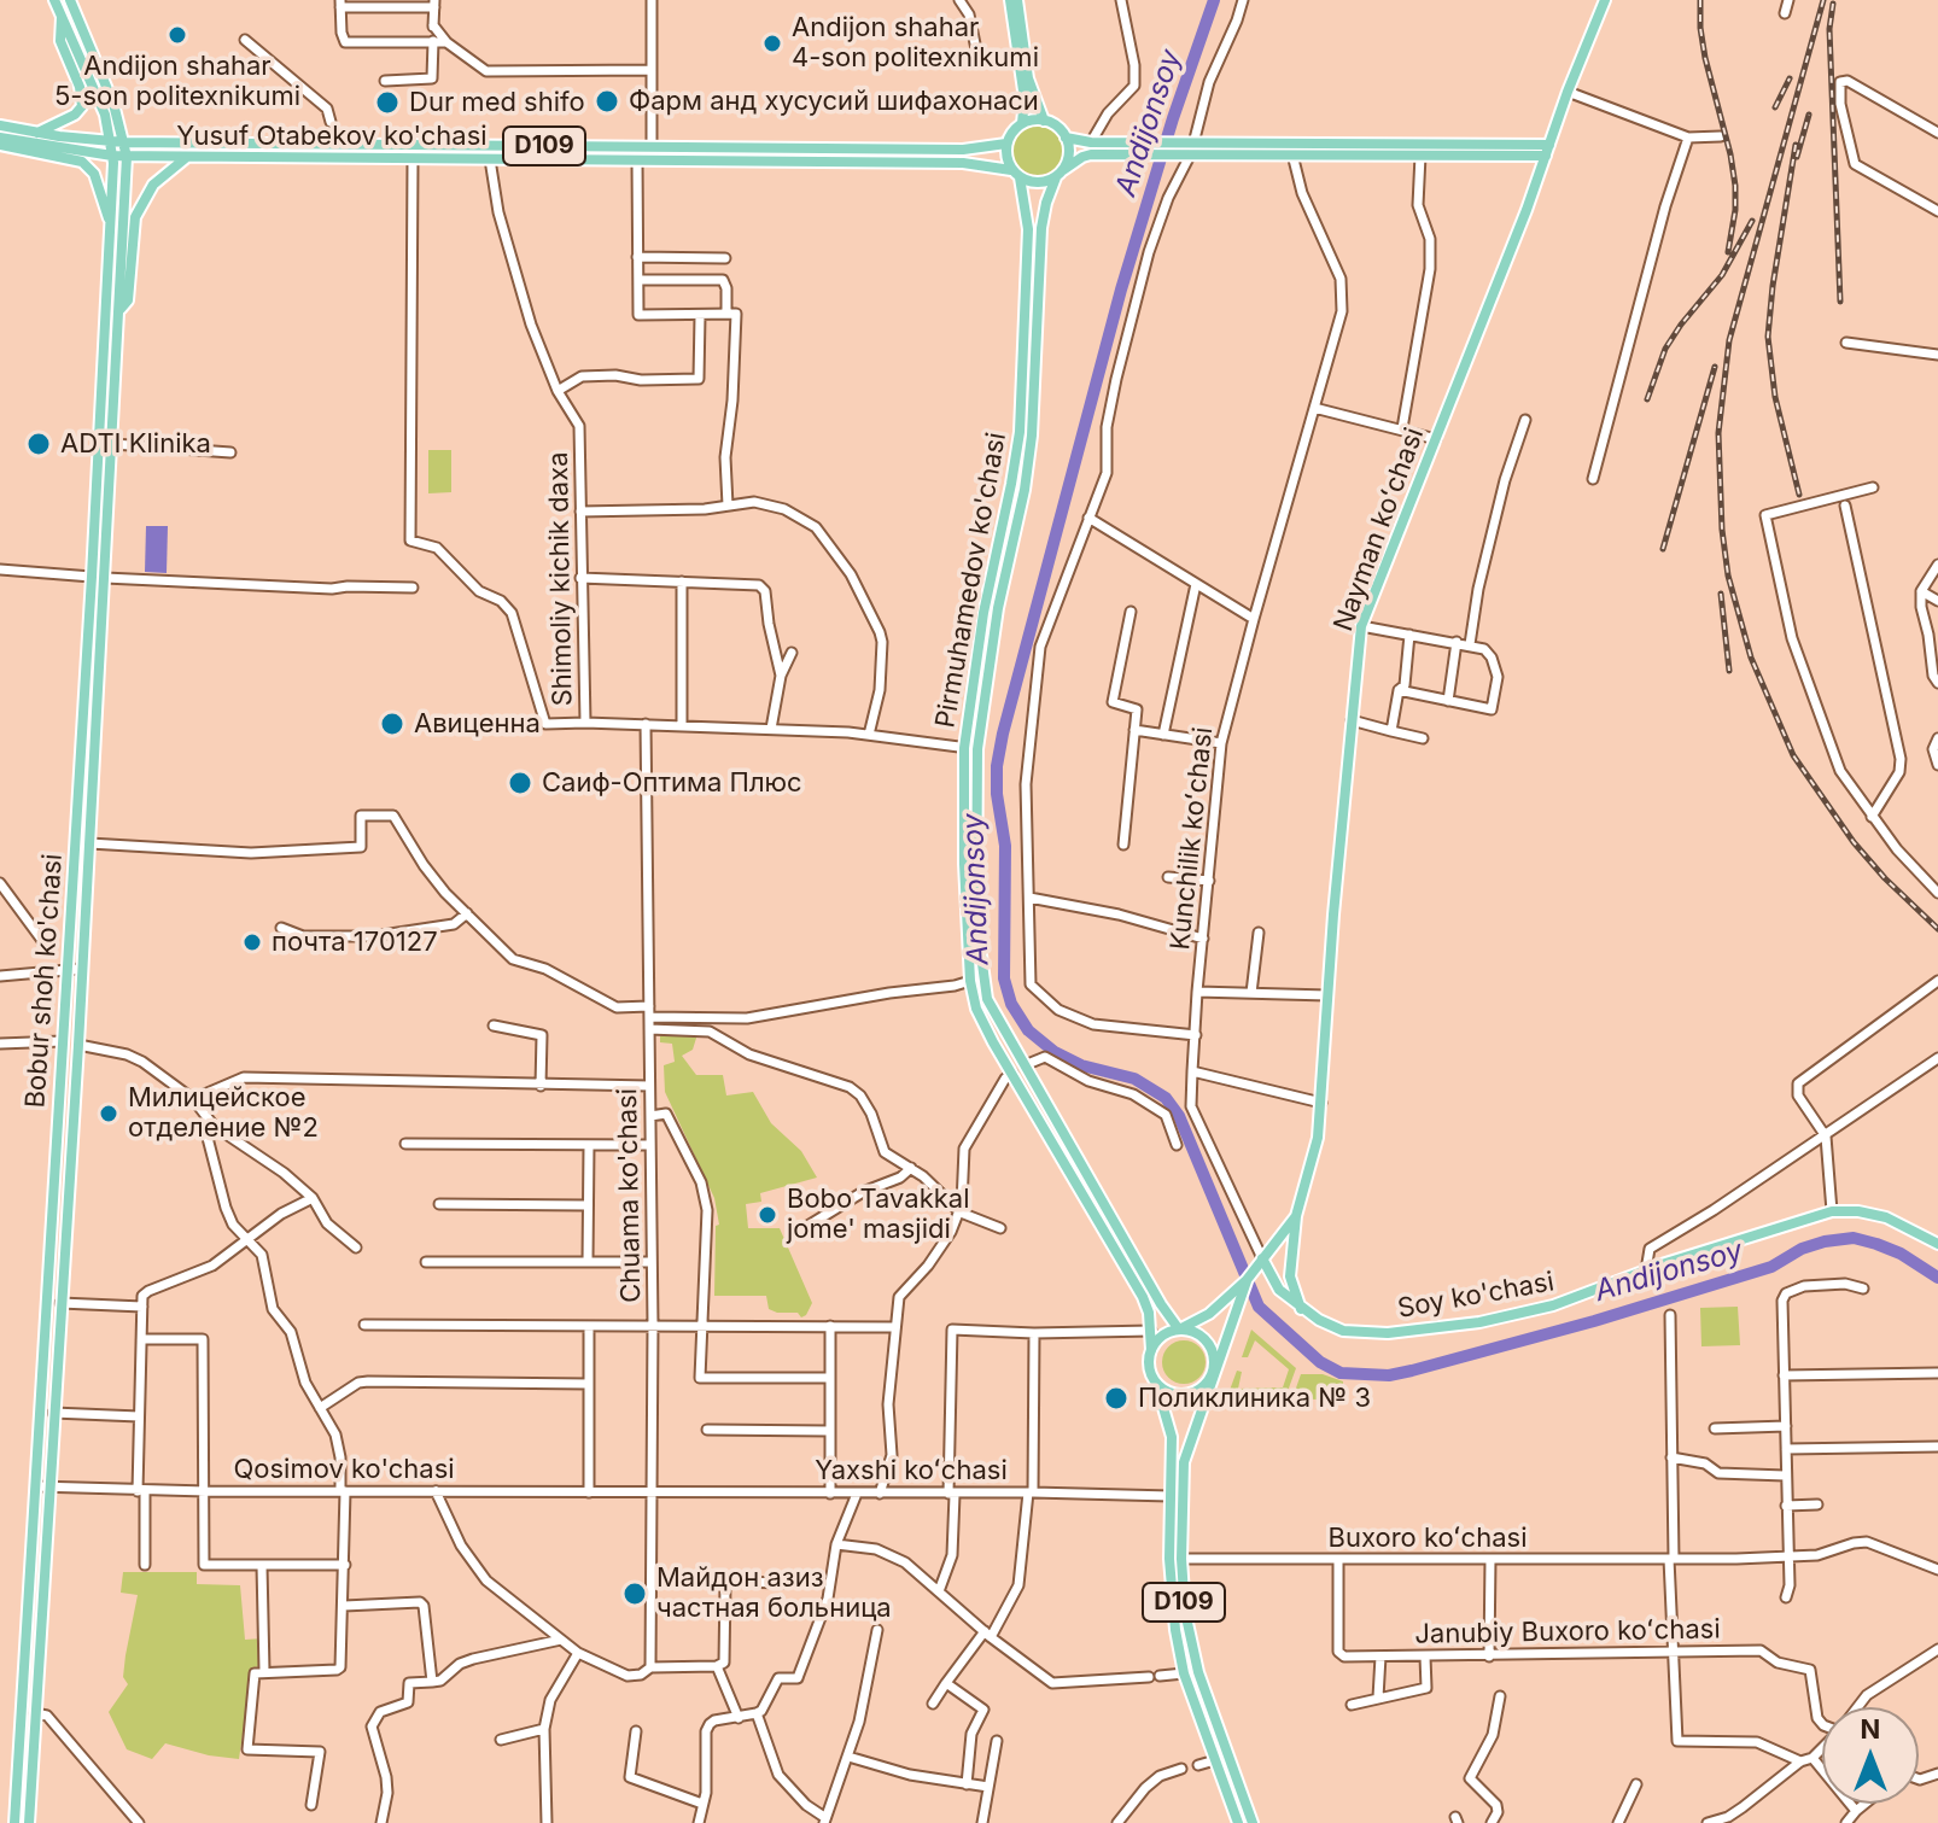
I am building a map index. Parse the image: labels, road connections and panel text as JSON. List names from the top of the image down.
{
  "streets": {
    "main road": [
      "Yusuf Otabekov ko'chasi",
      "D109",
      "Nayman koʻchasi",
      "Pirmuhamedov ko'chasi",
      "Bobur shoh ko'chasi",
      "Soy ko'chasi"
    ],
    "street": [
      "Shimoliy kichik daxa",
      "Kunchilik koʻchasi",
      "Chuama ko'chasi",
      "Qosimov ko'chasi",
      "Yaxshi koʻchasi",
      "Buxoro koʻchasi",
      "Janubiy Buxoro koʻchasi"
    ]
  },
  "crossings": [
    ["Yusuf Otabekov ko'chasi", "D109"],
    ["Yusuf Otabekov ko'chasi", "Shimoliy kichik daxa"],
    ["Yusuf Otabekov ko'chasi", "Pirmuhamedov ko'chasi"],
    ["Yusuf Otabekov ko'chasi", "Bobur shoh ko'chasi"],
    ["D109", "Pirmuhamedov ko'chasi"],
    ["D109", "Yaxshi koʻchasi"],
    ["D109", "Buxoro koʻchasi"],
    ["Shimoliy kichik daxa", "Pirmuhamedov ko'chasi"],
    ["Shimoliy kichik daxa", "Chuama ko'chasi"],
    ["Kunchilik koʻchasi", "Soy ko'chasi"],
    ["Bobur shoh ko'chasi", "Qosimov ko'chasi"],
    ["Chuama ko'chasi", "Qosimov ko'chasi"],
    ["Chuama ko'chasi", "Yaxshi koʻchasi"],
    ["Qosimov ko'chasi", "Yaxshi koʻchasi"],
    ["Buxoro koʻchasi", "Janubiy Buxoro koʻchasi"]
  ],
  "water": ["Andijonsoy"],
  "places": [
    "Andijon shahar 5-son politexnikumi",
    "Andijon shahar 4-son politexnikumi",
    "Фарм анд хусусий шифахонаси",
    "Dur med shifo",
    "ADTI Klinika",
    "Авиценна",
    "Саиф-Оптима Плюс",
    "почта 170127",
    "Милицейское отделение №2",
    "Bobo Tavakkal jome' masjidi",
    "Поликлиника № 3",
    "Майдон азиз частная больница"
  ],
  "north": "top"
}
